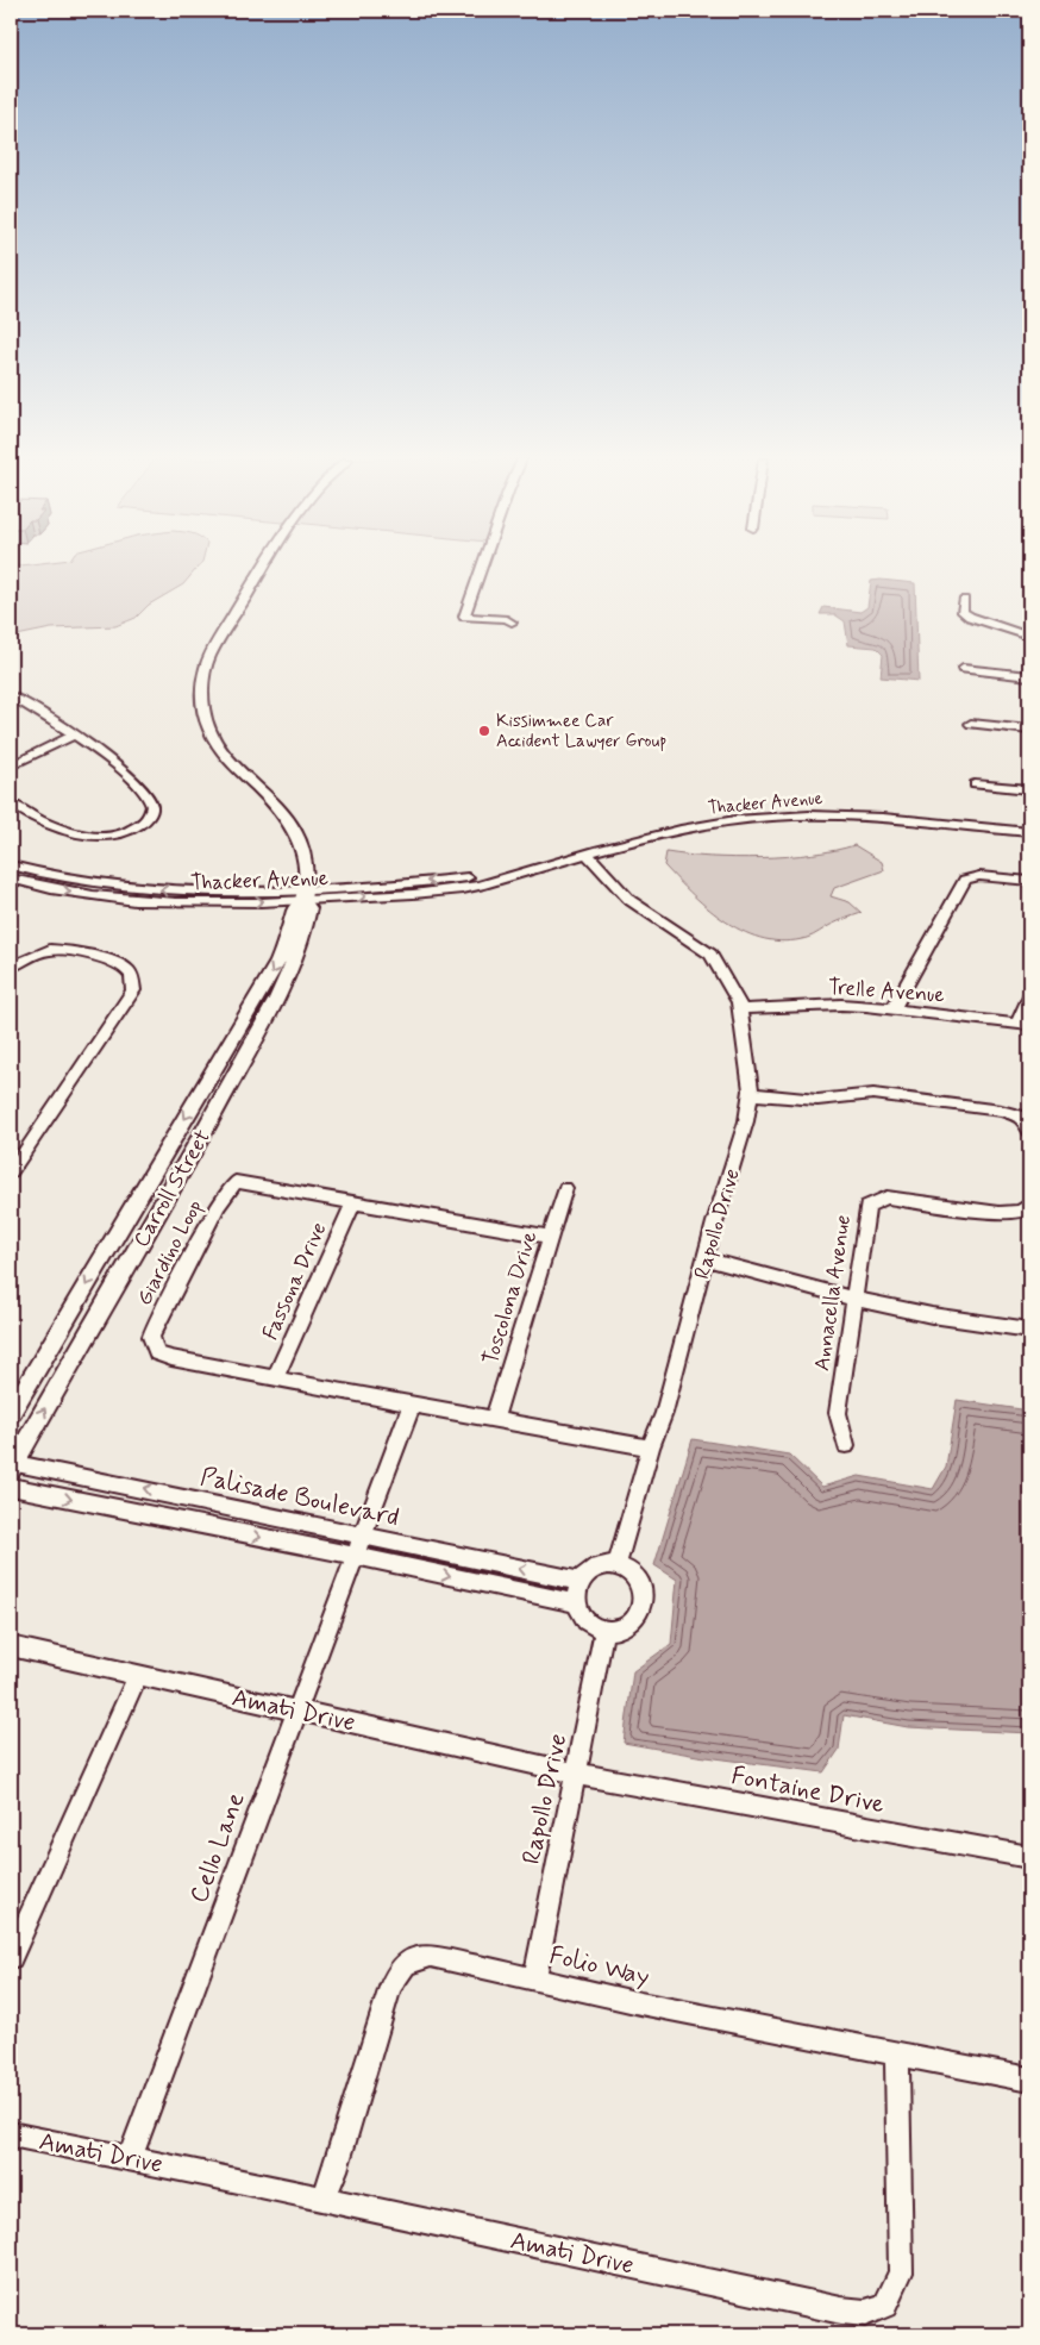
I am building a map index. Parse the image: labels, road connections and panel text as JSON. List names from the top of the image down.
{
  "streets": {
    "main road": ["Carroll Street"],
    "street": [
      "Thacker Avenue",
      "Trelle Avenue",
      "Rapollo Drive",
      "Giardino Loop",
      "Fassona Drive",
      "Annacella Avenue",
      "Toscolona Drive",
      "Palisade Boulevard",
      "Amati Drive",
      "Fontaine Drive",
      "Cello Lane",
      "Folio Way"
    ]
  },
  "crossings": [
    ["Thacker Avenue", "Carroll Street"],
    ["Thacker Avenue", "Rapollo Drive"],
    ["Trelle Avenue", "Rapollo Drive"],
    ["Carroll Street", "Palisade Boulevard"],
    ["Rapollo Drive", "Giardino Loop"],
    ["Rapollo Drive", "Palisade Boulevard"],
    ["Rapollo Drive", "Amati Drive"],
    ["Rapollo Drive", "Fontaine Drive"],
    ["Rapollo Drive", "Folio Way"],
    ["Giardino Loop", "Fassona Drive"],
    ["Giardino Loop", "Toscolona Drive"],
    ["Giardino Loop", "Cello Lane"],
    ["Palisade Boulevard", "Cello Lane"],
    ["Amati Drive", "Fontaine Drive"],
    ["Amati Drive", "Cello Lane"],
    ["Amati Drive", "Folio Way"]
  ],
  "places": ["Kissimmee Car Accident Lawyer Group"]
}
